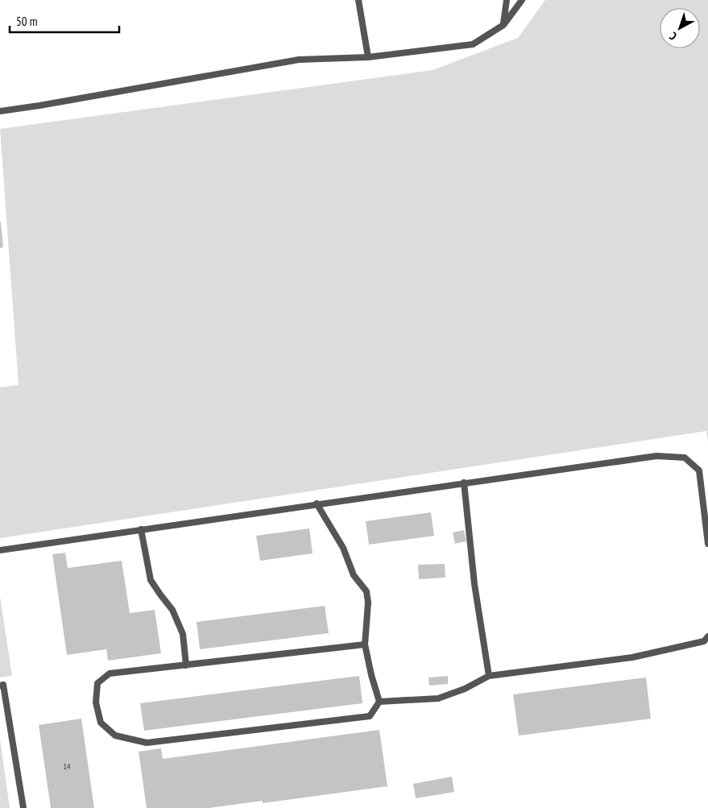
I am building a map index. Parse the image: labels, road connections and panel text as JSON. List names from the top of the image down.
{
  "house_numbers": ["14"],
  "scale_bar": "50 m",
  "north": "bottom left"
}
